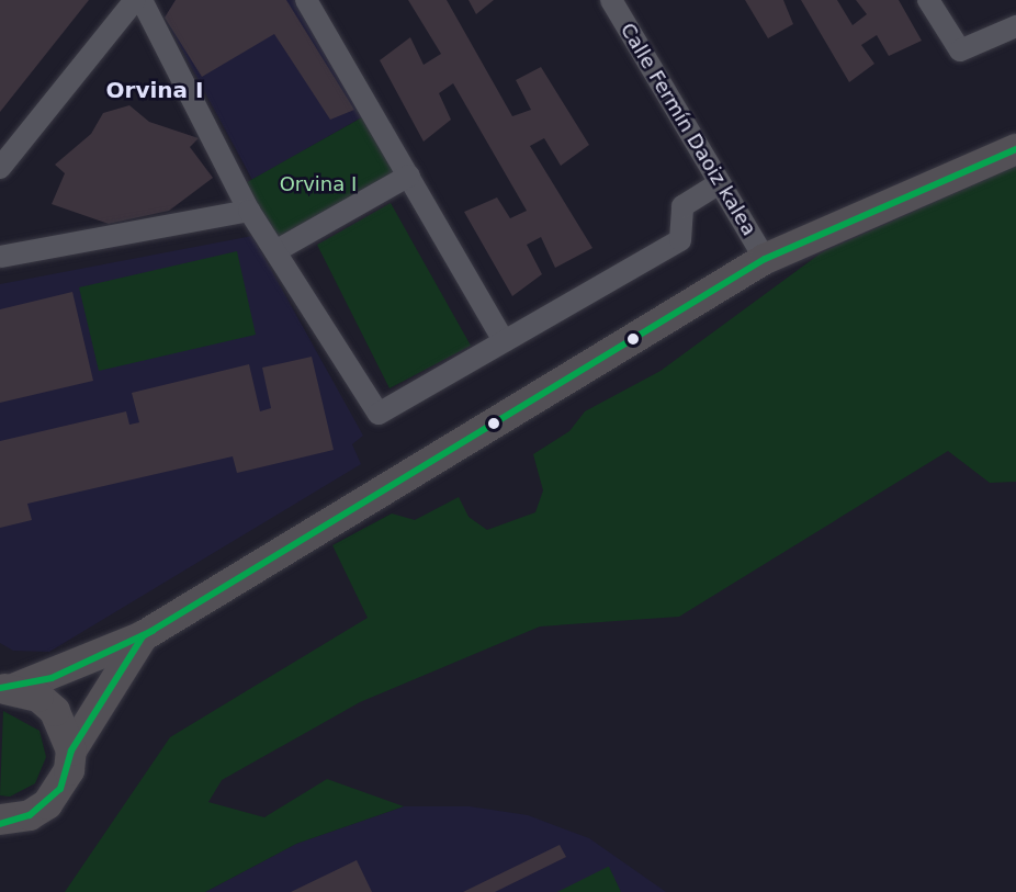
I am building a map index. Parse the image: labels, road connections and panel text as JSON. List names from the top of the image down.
{
  "streets": {
    "street": ["Calle Fermín Daoiz kalea"]
  },
  "districts": ["Orvina I"],
  "parks": ["Orvina I"]
}
